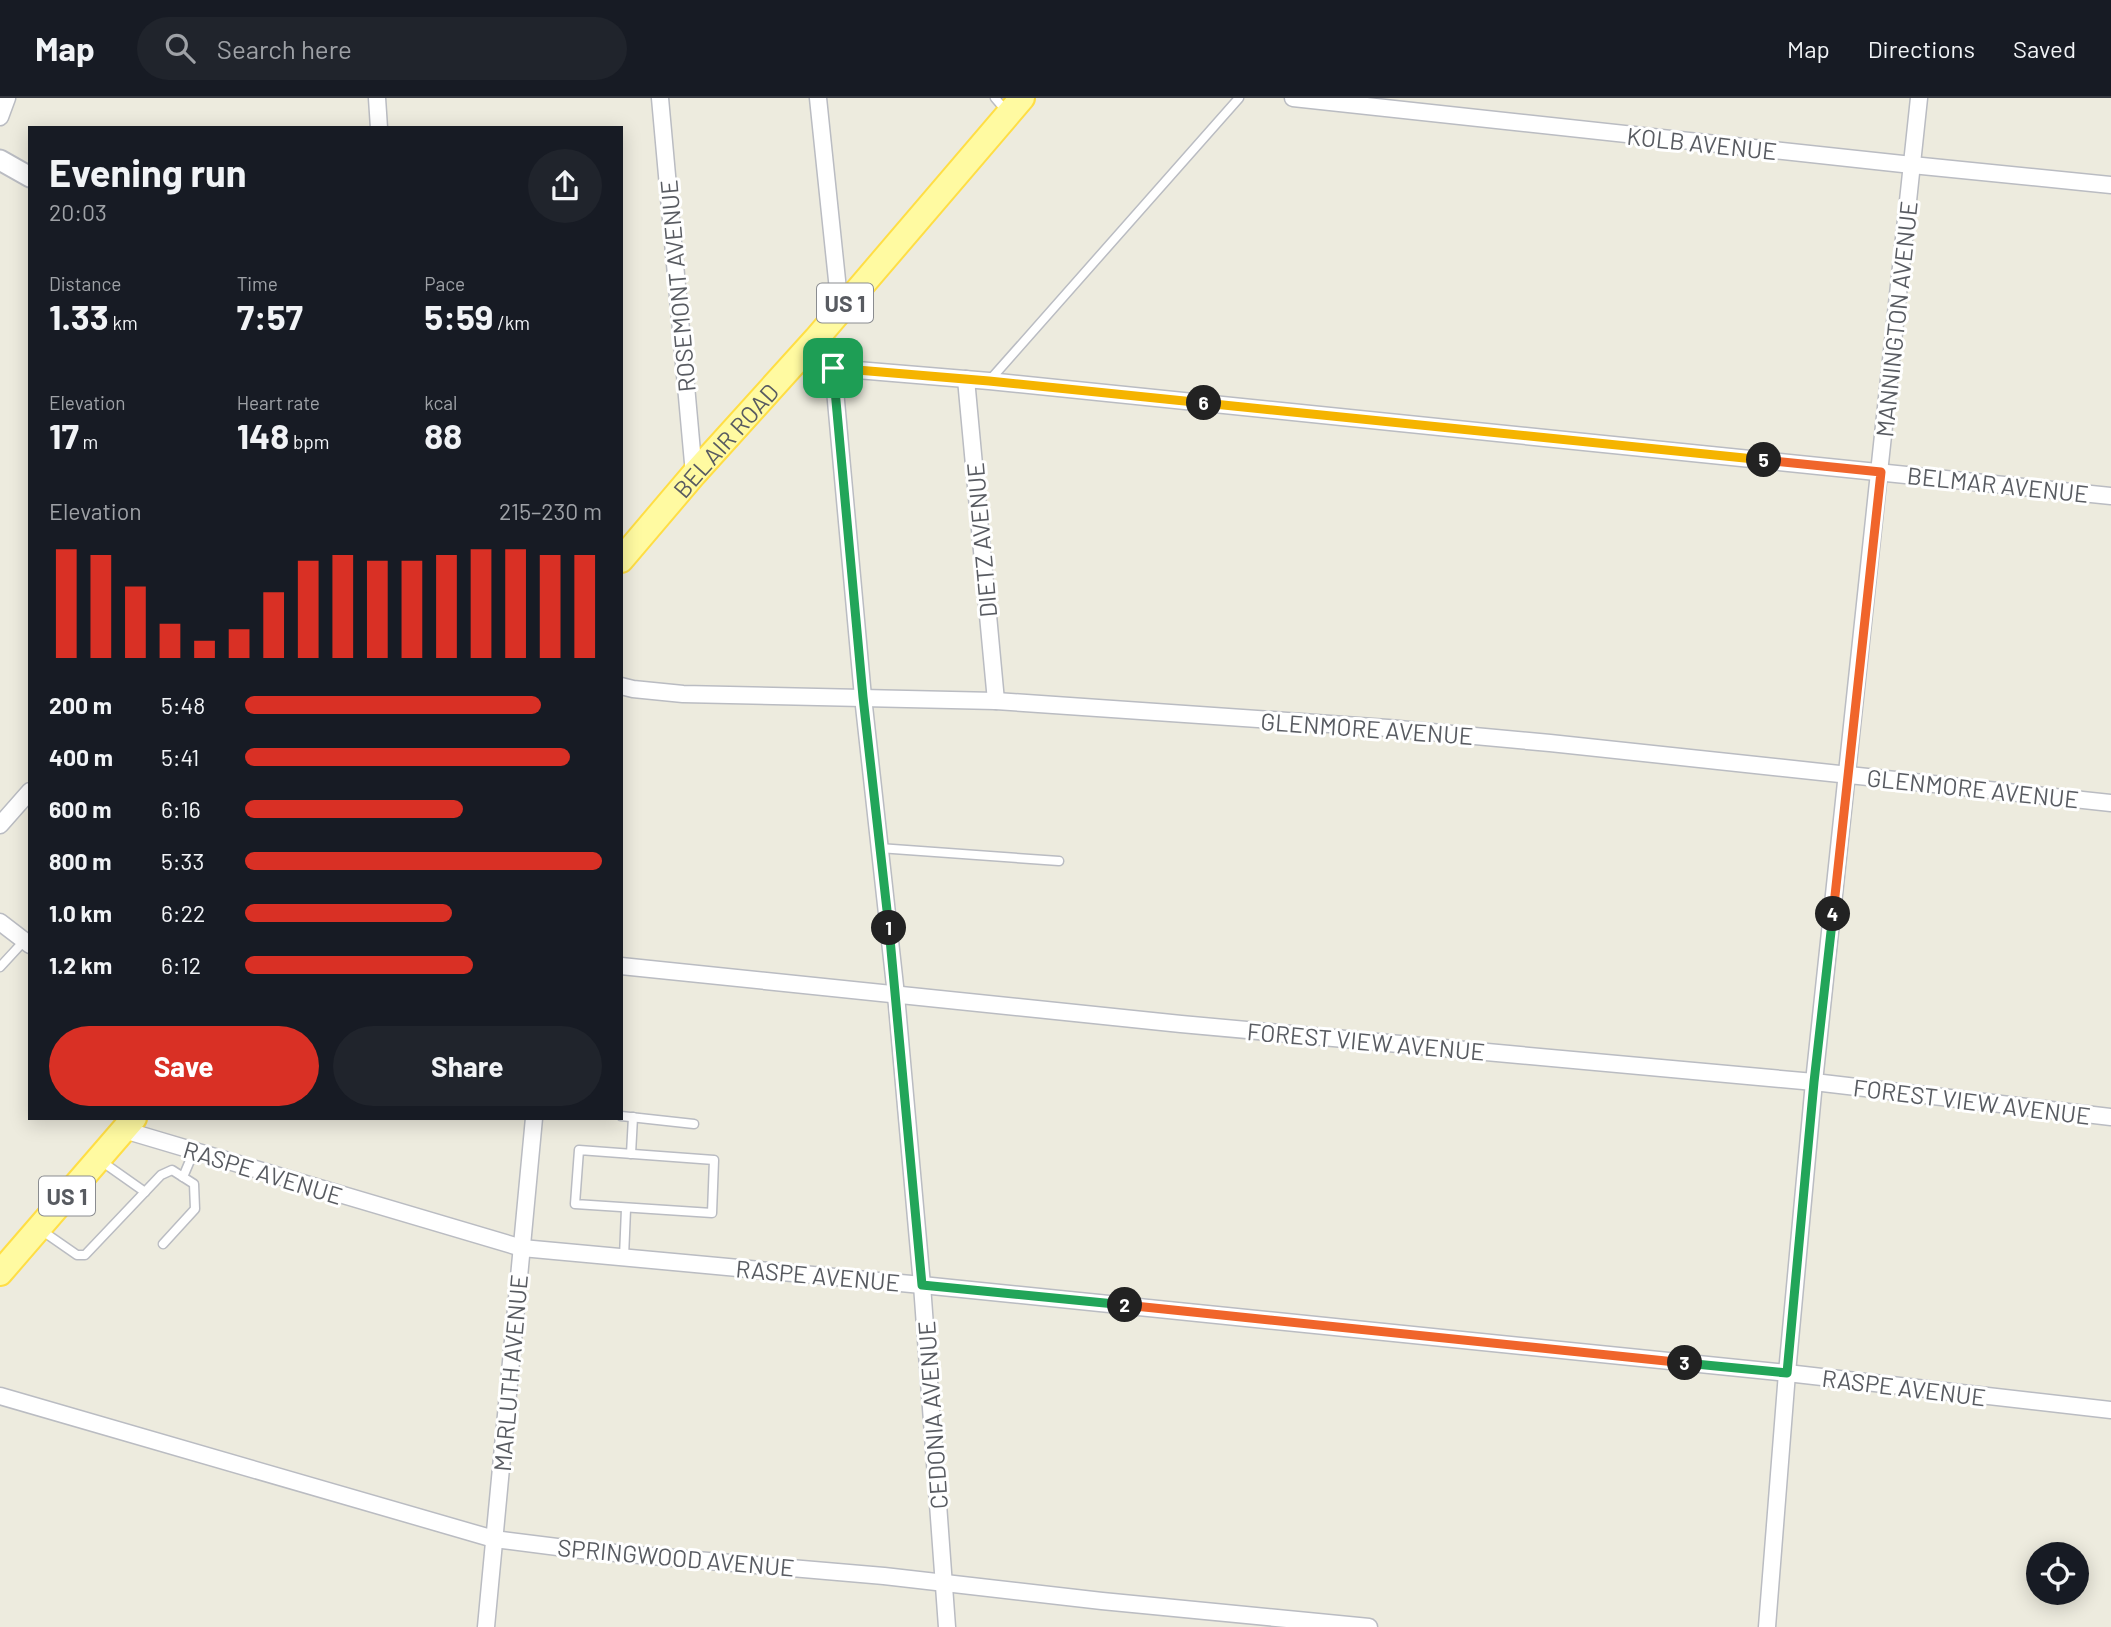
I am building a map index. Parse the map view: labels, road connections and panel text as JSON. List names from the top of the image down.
{
  "streets": {
    "main road": ["US 1", "BELAIR ROAD"],
    "street": [
      "KOLB AVENUE",
      "ROSEMONT AVENUE",
      "MANNINGTON AVENUE",
      "BELMAR AVENUE",
      "DIETZ AVENUE",
      "GLENMORE AVENUE",
      "FOREST VIEW AVENUE",
      "RASPE AVENUE",
      "MARLUTH AVENUE",
      "CEDONIA AVENUE",
      "SPRINGWOOD AVENUE"
    ]
  },
  "crossings": [
    ["KOLB AVENUE", "MANNINGTON AVENUE"],
    ["ROSEMONT AVENUE", "BELAIR ROAD"],
    ["US 1", "RASPE AVENUE"],
    ["MANNINGTON AVENUE", "BELMAR AVENUE"],
    ["MANNINGTON AVENUE", "GLENMORE AVENUE"],
    ["MANNINGTON AVENUE", "FOREST VIEW AVENUE"],
    ["MANNINGTON AVENUE", "RASPE AVENUE"],
    ["BELMAR AVENUE", "DIETZ AVENUE"],
    ["BELMAR AVENUE", "CEDONIA AVENUE"],
    ["DIETZ AVENUE", "GLENMORE AVENUE"],
    ["GLENMORE AVENUE", "CEDONIA AVENUE"],
    ["FOREST VIEW AVENUE", "CEDONIA AVENUE"],
    ["RASPE AVENUE", "MARLUTH AVENUE"],
    ["RASPE AVENUE", "CEDONIA AVENUE"],
    ["MARLUTH AVENUE", "SPRINGWOOD AVENUE"],
    ["CEDONIA AVENUE", "SPRINGWOOD AVENUE"]
  ],
  "page": {
    "header": "Map",
    "search": "Search here",
    "nav": ["Map", "Directions", "Saved"],
    "heading": ["Evening run", "20:03"],
    "stats": [
      ["Distance", "1.33 km"],
      ["Time", "7:57"],
      ["Pace", "5:59 /km"],
      ["Elevation", "17 m"],
      ["Heart rate", "148 bpm"],
      ["kcal", "88"]
    ],
    "pins": [
      "6",
      "5",
      "4",
      "1",
      "2",
      "3"
    ],
    "chart": ["Elevation", "215–230 m"],
    "list": [
      {
        "name": "200 m",
        "note": "5:48"
      },
      {
        "name": "400 m",
        "note": "5:41"
      },
      {
        "name": "600 m",
        "note": "6:16"
      },
      {
        "name": "800 m",
        "note": "5:33"
      },
      {
        "name": "1.0 km",
        "note": "6:22"
      },
      {
        "name": "1.2 km",
        "note": "6:12"
      }
    ],
    "buttons": ["Save", "Share"]
  }
}
